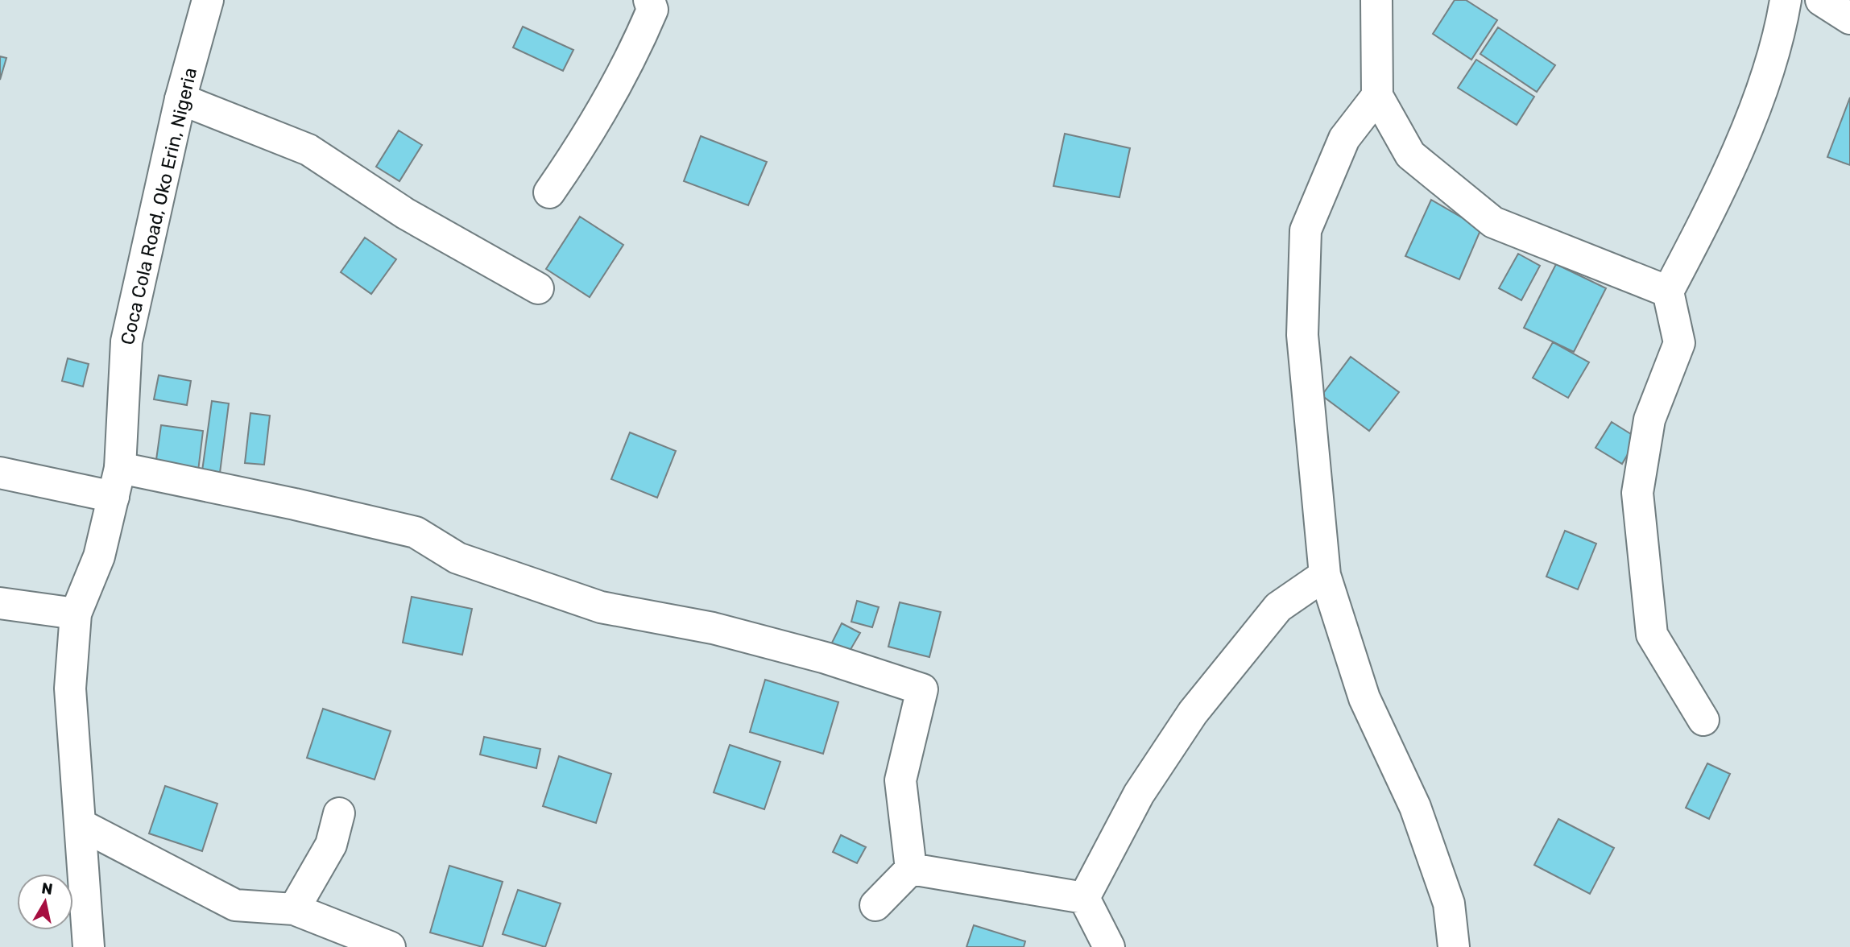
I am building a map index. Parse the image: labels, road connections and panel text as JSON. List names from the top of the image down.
{
  "streets": {
    "street": ["Coca Cola Road, Oko Erin, Nigeria"]
  },
  "north": "top"
}
